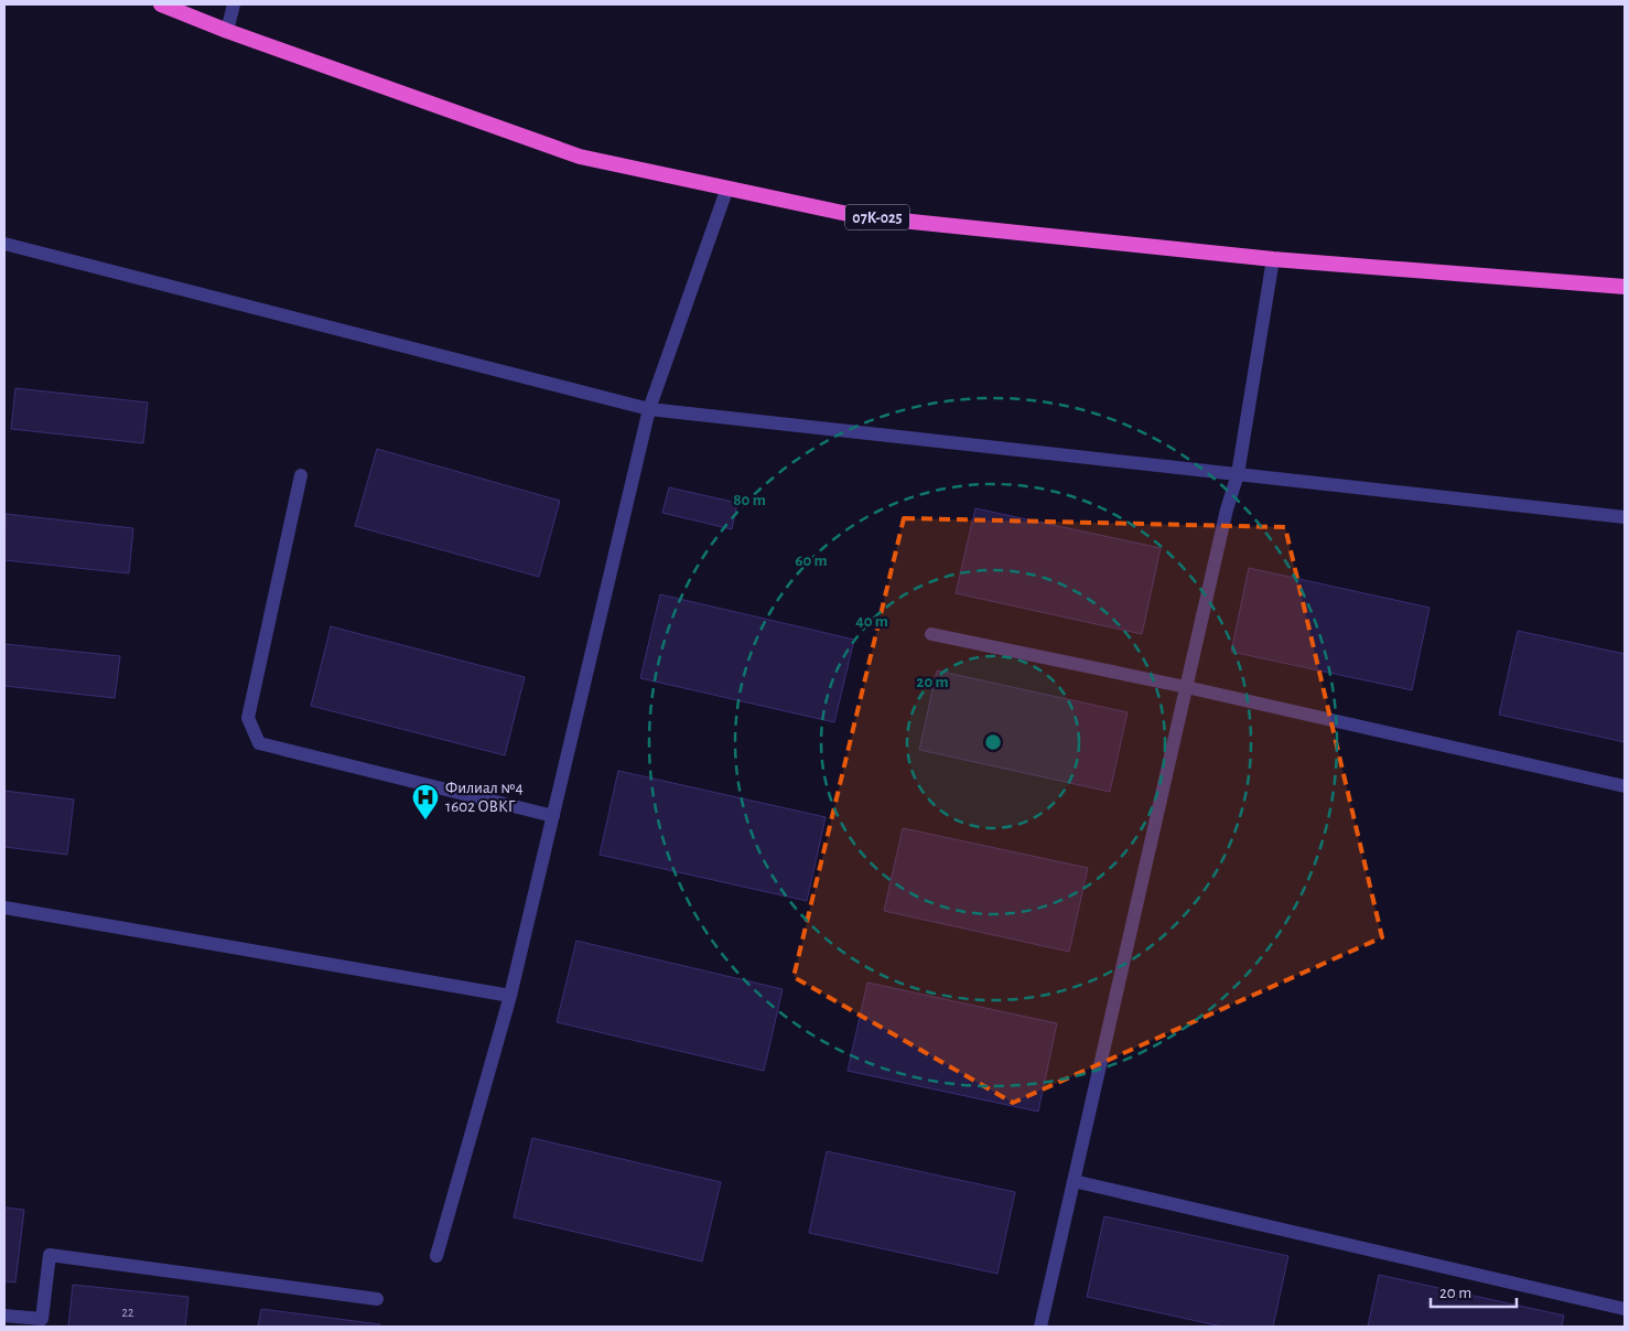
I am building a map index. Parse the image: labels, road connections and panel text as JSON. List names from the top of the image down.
{
  "streets": {
    "highway": ["07К-025"]
  },
  "places": {
    "hospital": ["Филиал №4 1602 ОВКГ"]
  },
  "house_numbers": ["22"],
  "scale_bar": "20 m",
  "rings": [
    "80 m",
    "60 m",
    "40 m",
    "20 m"
  ]
}
